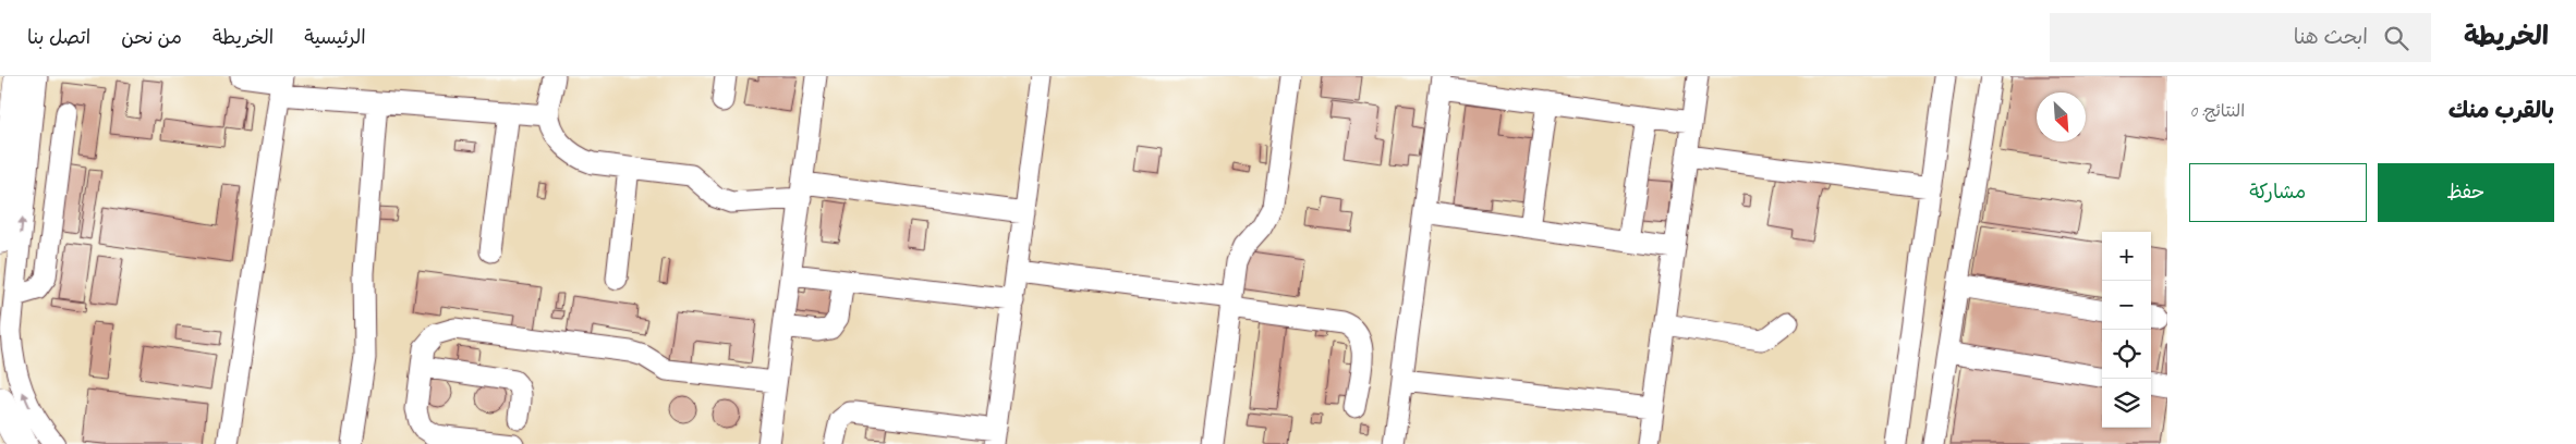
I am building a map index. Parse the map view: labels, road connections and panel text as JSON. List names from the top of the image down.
{
  "north": "bottom right",
  "page": {
    "header": "الخريطة",
    "search": "ابحث هنا",
    "nav": [
      "الرئيسية",
      "الخريطة",
      "من نحن",
      "اتصل بنا"
    ],
    "heading": ["بالقرب منك", "النتائج: 0"],
    "buttons": ["حفظ", "مشاركة"],
    "map_buttons": ["+", "−"]
  }
}
